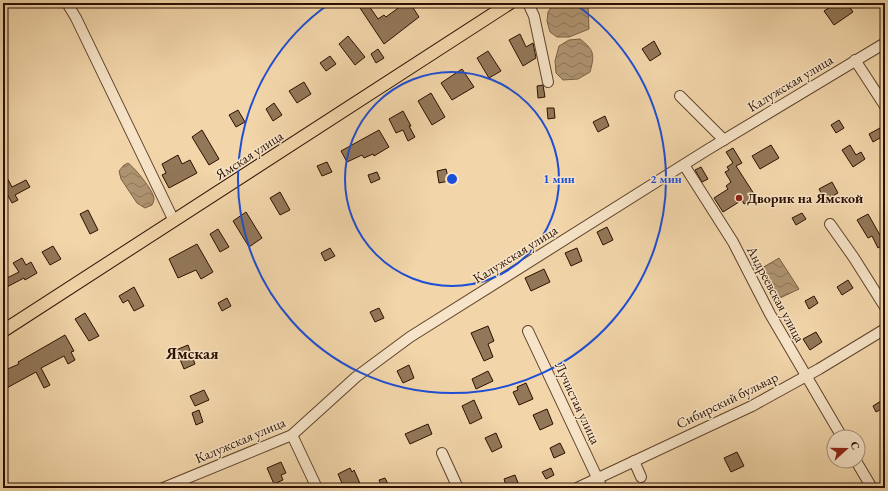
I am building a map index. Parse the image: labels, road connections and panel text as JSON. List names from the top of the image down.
{
  "streets": {
    "main road": ["Ямская улица"],
    "street": [
      "Калужская улица",
      "Андреевская улица",
      "Сибирский бульвар",
      "Лучистая улица"
    ]
  },
  "crossings": [
    ["Калужская улица", "Андреевская улица"],
    ["Андреевская улица", "Сибирский бульвар"],
    ["Сибирский бульвар", "Лучистая улица"]
  ],
  "districts": ["Ямская"],
  "places": ["Дворик на Ямской"],
  "north": "right",
  "rings": ["1 мин", "2 мин"]
}
